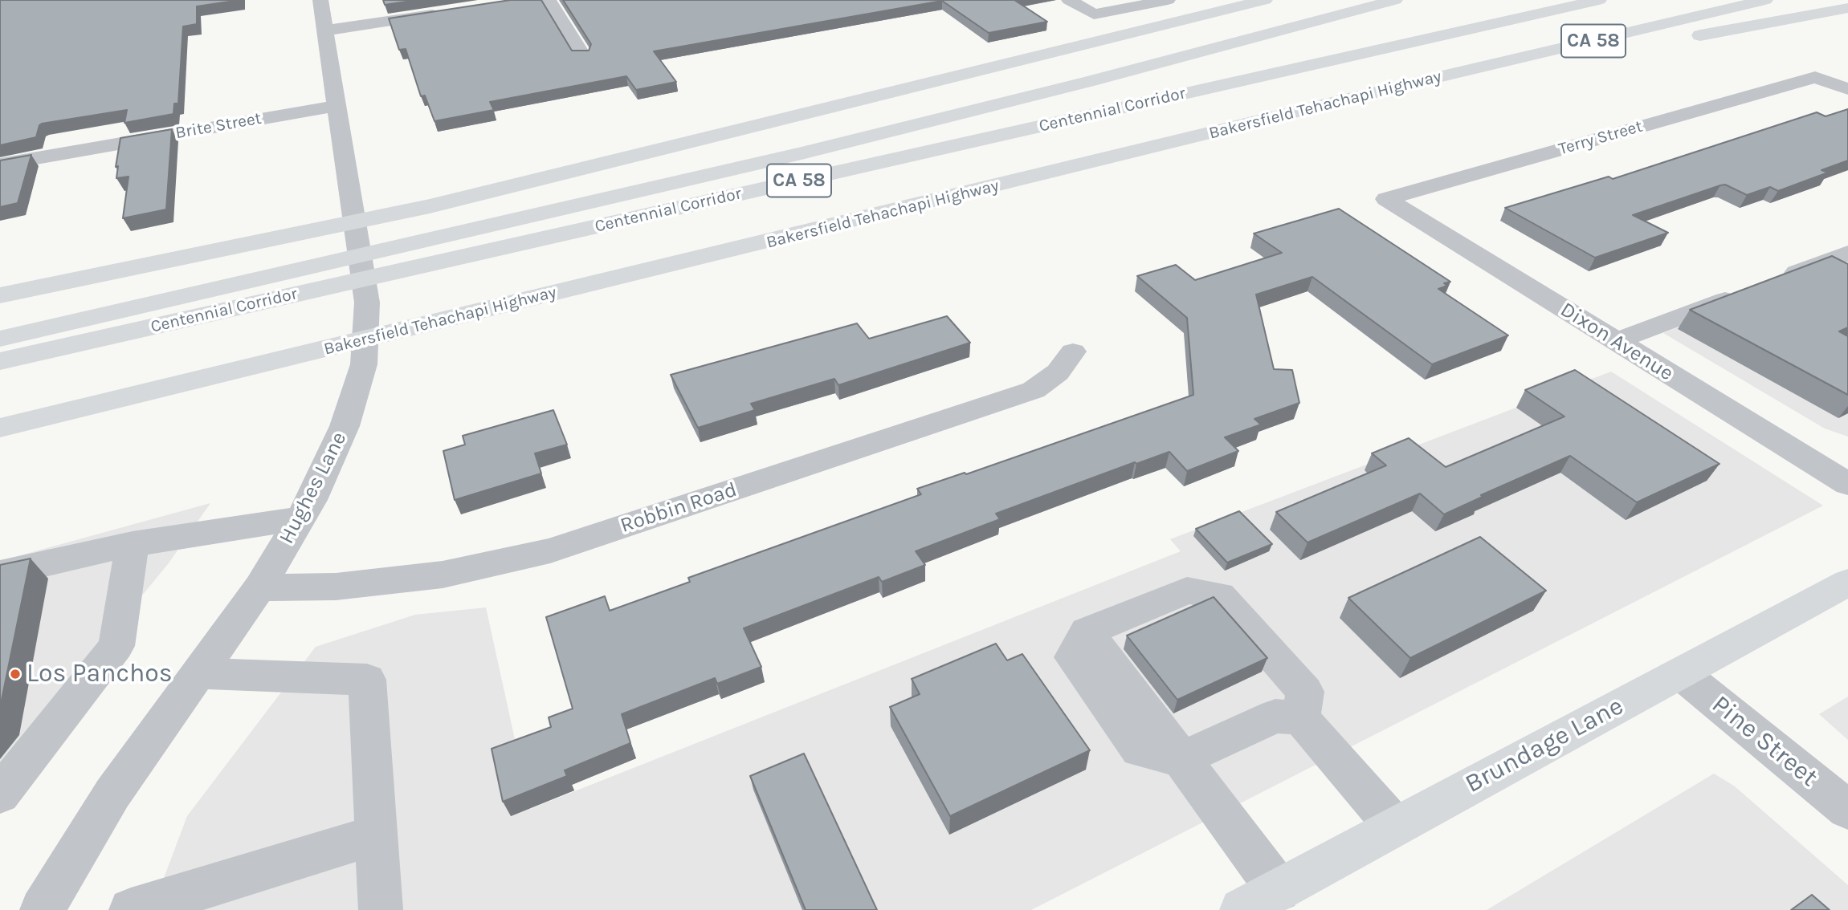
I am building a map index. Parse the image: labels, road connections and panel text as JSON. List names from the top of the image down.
{
  "streets": {
    "main road": [
      "CA 58",
      "Bakersfield Tehachapi Highway",
      "Centennial Corridor",
      "Brundage Lane"
    ],
    "street": [
      "Brite Street",
      "Terry Street",
      "Dixon Avenue",
      "Hughes Lane",
      "Robbin Road",
      "Pine Street"
    ]
  },
  "crossings": [
    ["Brite Street", "Hughes Lane"],
    ["Terry Street", "Dixon Avenue"],
    ["Hughes Lane", "Robbin Road"],
    ["Pine Street", "Brundage Lane"]
  ],
  "places": ["Los Panchos"]
}
